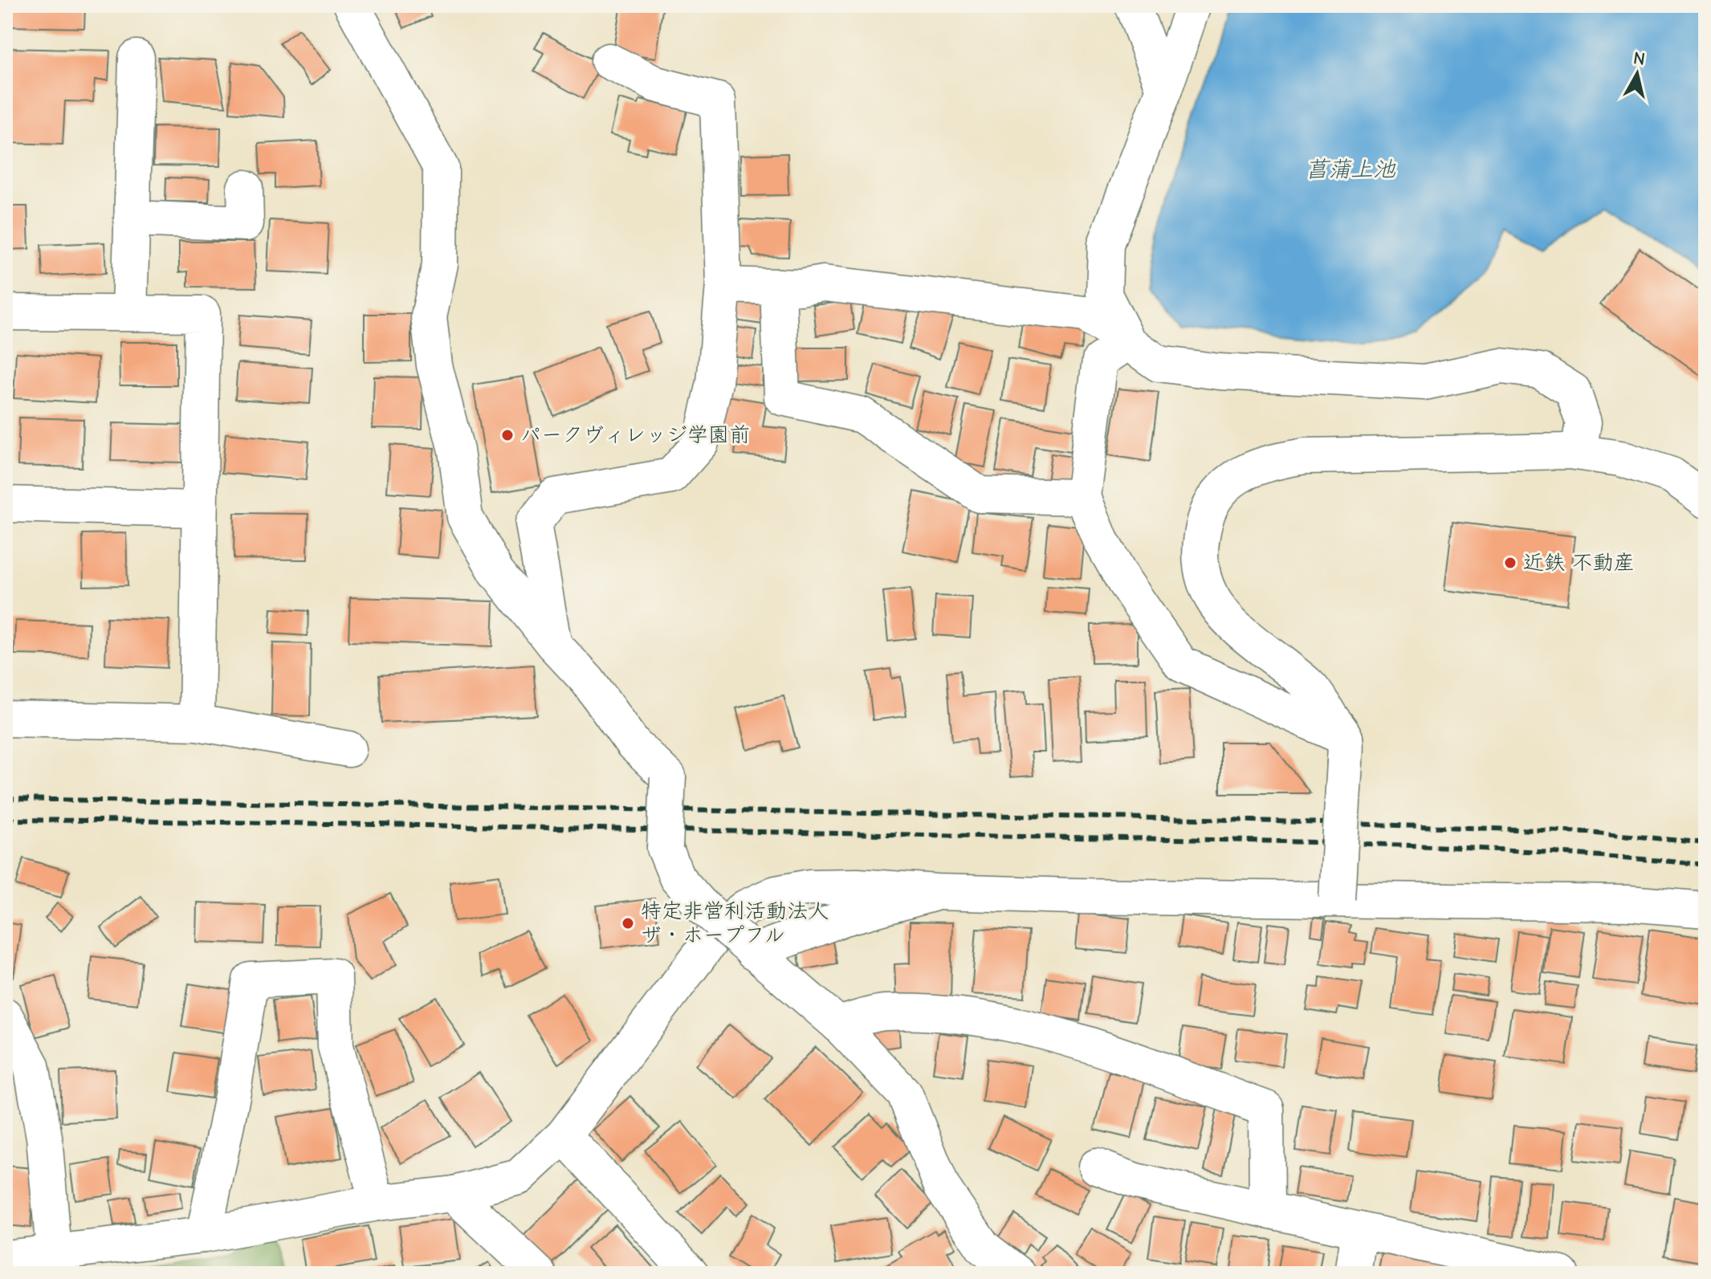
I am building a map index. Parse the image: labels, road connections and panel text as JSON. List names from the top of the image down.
{
  "water": ["菖蒲上池"],
  "places": ["パークヴィレッジ学園前", "近鉄 不動産", "特定非営利活動法人 ザ・ホープフル"],
  "north": "top"
}
